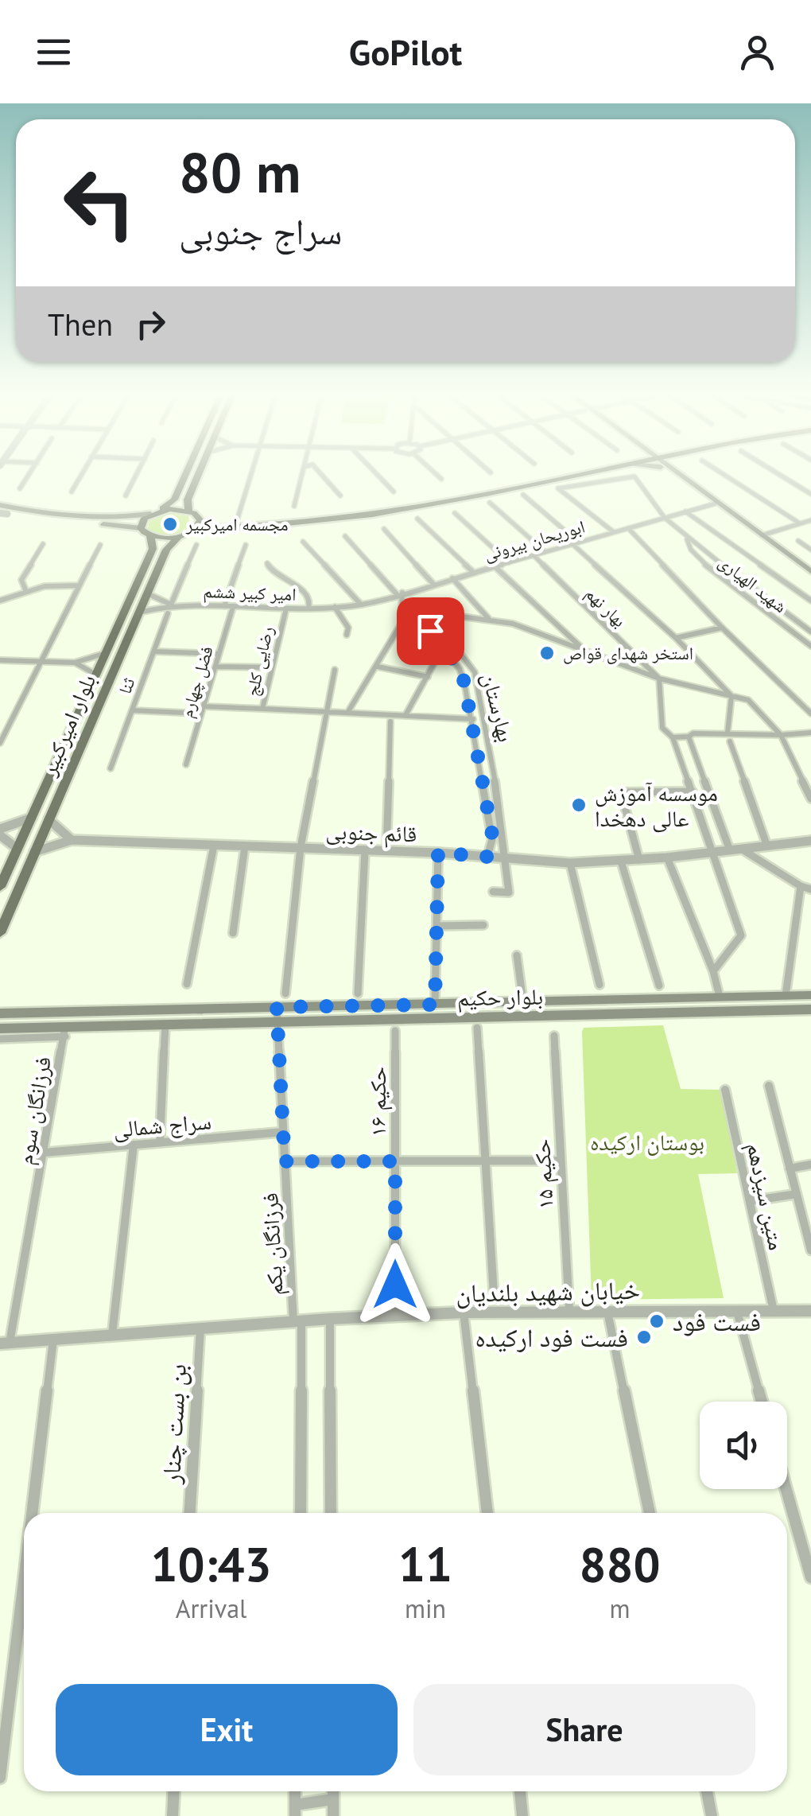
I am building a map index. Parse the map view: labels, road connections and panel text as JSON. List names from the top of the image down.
{
  "streets": {
    "main road": ["بلوار امیرکبیر", "بلوار حکیم"],
    "street": [
      "ابوریحان بیرونی",
      "شهید الهیاری",
      "امیر کبیر ششم",
      "بهار نهم",
      "رضایی کلج",
      "فضل چهارم",
      "ثنا",
      "بهارستان",
      "قائم جنوبی",
      "حکیم ۱۶",
      "فرزانگان سوم",
      "سراج شمالی",
      "حکیم ۱۵",
      "متین سیزدهم",
      "فرزانگان یکم",
      "خیابان شهید بلندیان",
      "بن بست چنار"
    ]
  },
  "crossings": [
    ["ابوریحان بیرونی", "شهید الهیاری"],
    ["ابوریحان بیرونی", "امیر کبیر ششم"],
    ["ابوریحان بیرونی", "بهار نهم"],
    ["امیر کبیر ششم", "رضایی کلج"],
    ["امیر کبیر ششم", "فضل چهارم"],
    ["امیر کبیر ششم", "بلوار امیرکبیر"],
    ["رضایی کلج", "فضل چهارم"],
    ["رضایی کلج", "ثنا"],
    ["بهارستان", "قائم جنوبی"],
    ["بلوار حکیم", "فرزانگان سوم"],
    ["بلوار حکیم", "فرزانگان یکم"],
    ["حکیم ۱۶", "خیابان شهید بلندیان"],
    ["فرزانگان سوم", "سراج شمالی"],
    ["فرزانگان سوم", "خیابان شهید بلندیان"],
    ["سراج شمالی", "فرزانگان یکم"],
    ["حکیم ۱۵", "خیابان شهید بلندیان"],
    ["متین سیزدهم", "خیابان شهید بلندیان"],
    ["فرزانگان یکم", "خیابان شهید بلندیان"],
    ["خیابان شهید بلندیان", "بن بست چنار"]
  ],
  "parks": ["بوستان ارکیده"],
  "places": [
    "مجسمه امیرکبیر",
    "استخر شهدای قواص",
    "موسسه آموزش عالی دهخدا",
    "فست فود",
    "فست فود ارکیده"
  ],
  "page": {
    "header": "GoPilot",
    "turn": ["80 m", "سراج جنوبی"],
    "then": "Then",
    "eta": [
      "10:43",
      "Arrival",
      "11",
      "min",
      "880",
      "m"
    ],
    "buttons": ["Exit", "Share"]
  }
}
